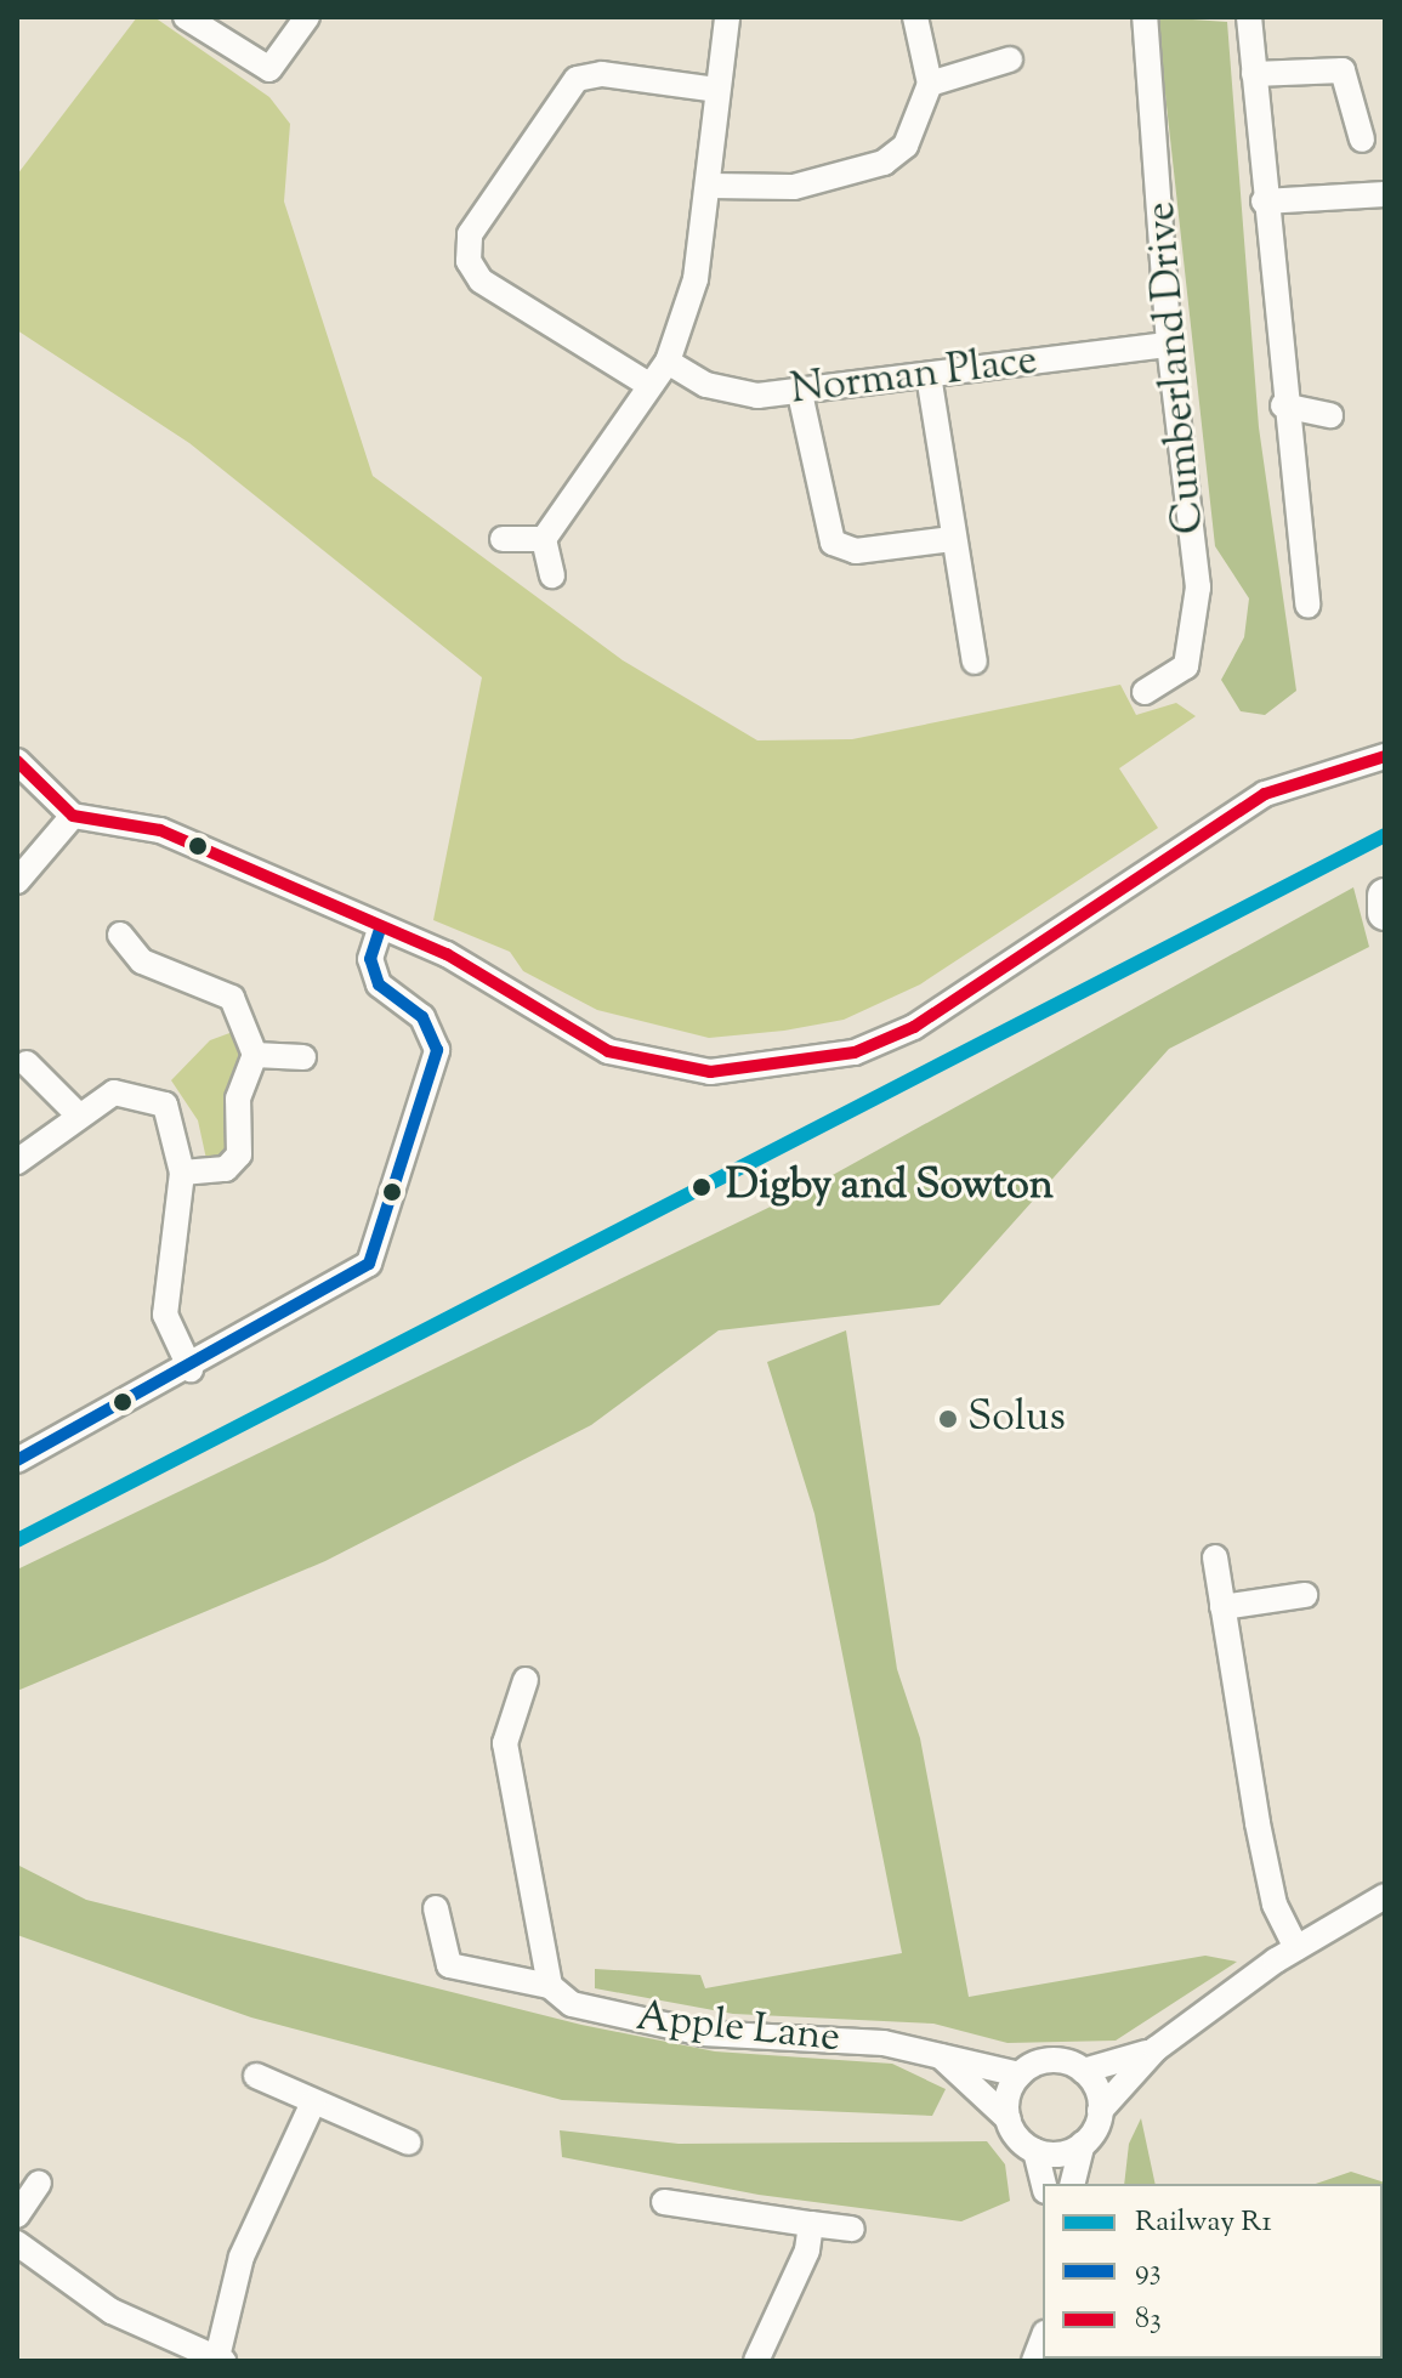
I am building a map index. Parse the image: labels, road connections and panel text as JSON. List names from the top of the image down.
{
  "streets": {
    "street": ["Cumberland Drive", "Norman Place", "Apple Lane"]
  },
  "crossings": [
    ["Cumberland Drive", "Norman Place"]
  ],
  "places": ["Digby and Sowton", "Solus"],
  "lines": ["transit line 83", "rail line R1", "transit line 93"],
  "legend": ["Railway R1", "93", "83"]
}
